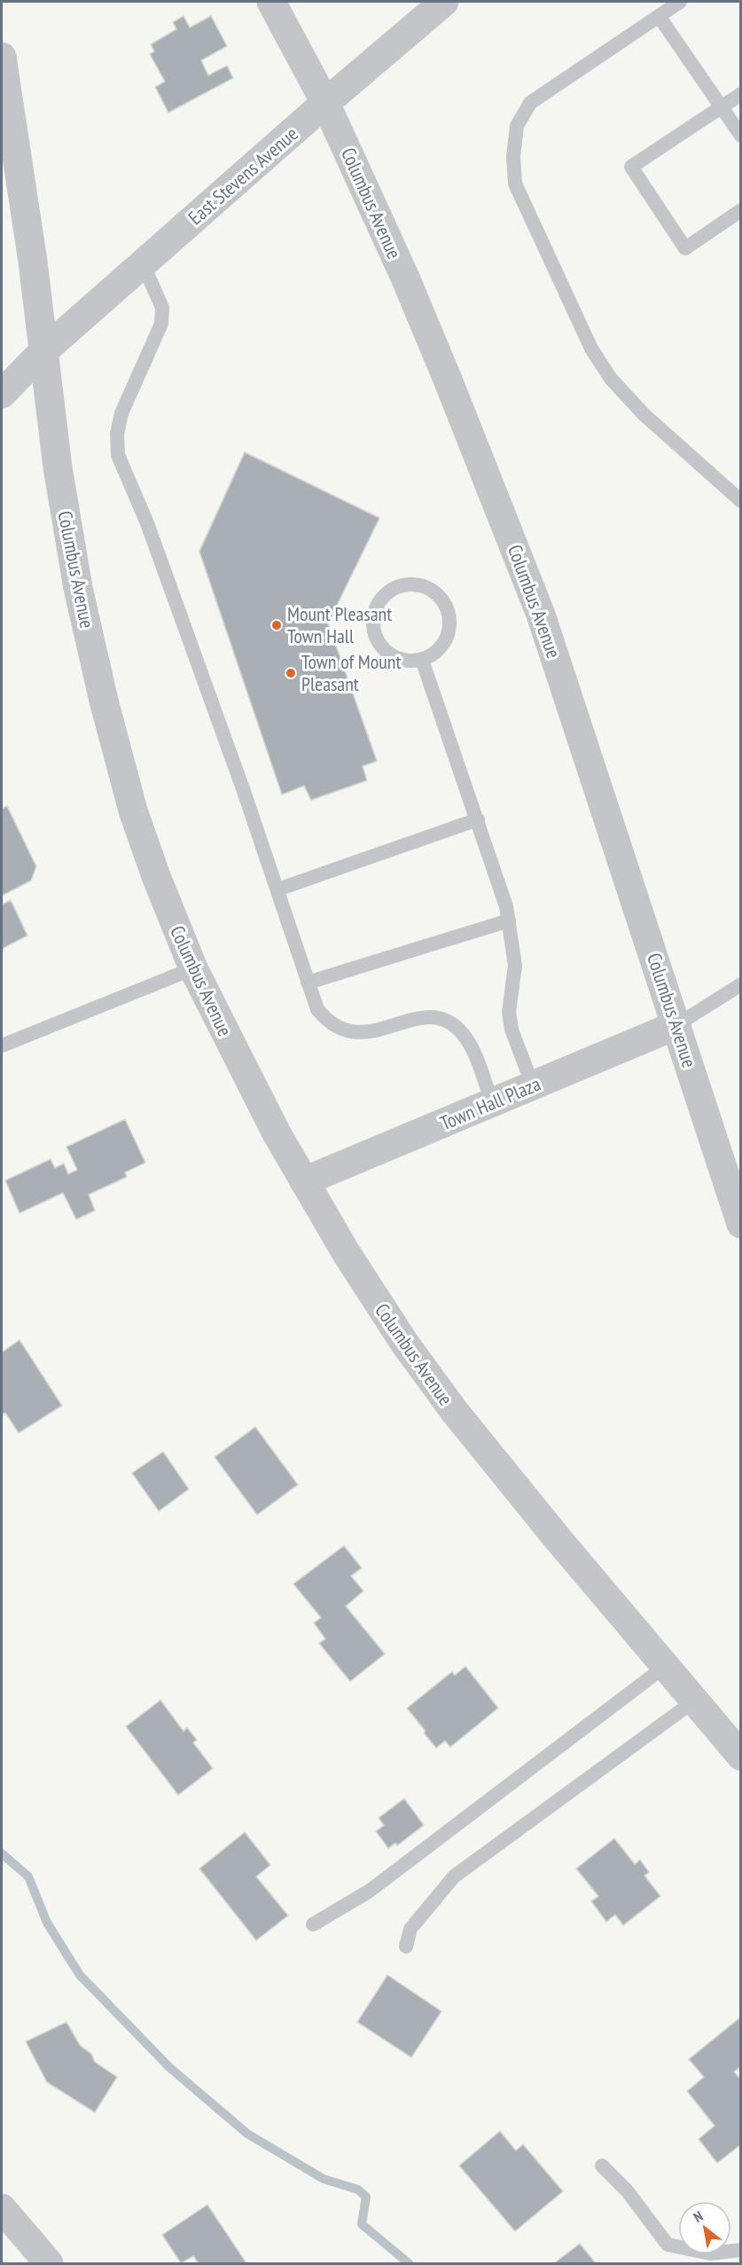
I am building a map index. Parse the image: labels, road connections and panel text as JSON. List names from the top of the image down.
{
  "streets": {
    "street": ["East Stevens Avenue", "Columbus Avenue", "Town Hall Plaza"]
  },
  "crossings": [
    ["East Stevens Avenue", "Columbus Avenue"],
    ["Columbus Avenue", "Town Hall Plaza"]
  ],
  "places": ["Mount Pleasant Town Hall", "Town of Mount Pleasant"],
  "north": "top left"
}
